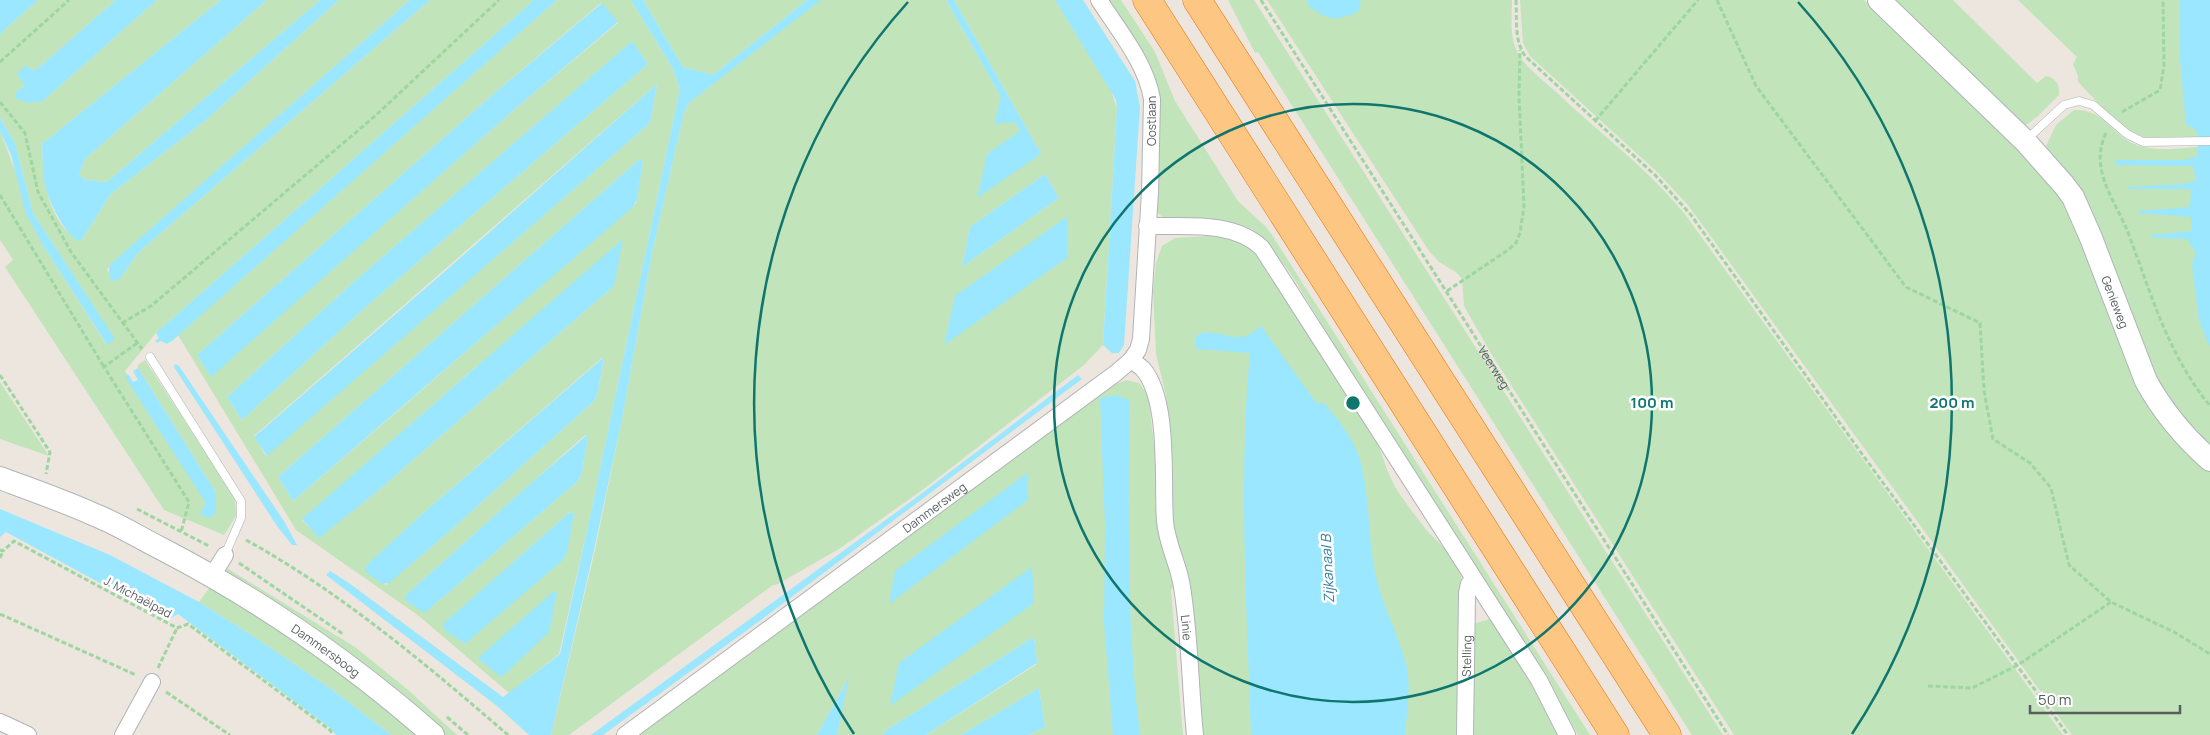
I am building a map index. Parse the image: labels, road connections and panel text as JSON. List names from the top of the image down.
{
  "streets": {
    "street": [
      "Oostlaan",
      "Genieweg",
      "Dammersweg",
      "Linie",
      "Dammersboog",
      "Stelling"
    ],
    "path": ["Veerweg", "J. Michaëlpad"]
  },
  "crossings": [
    ["Oostlaan", "Dammersweg"],
    ["Dammersweg", "Linie"]
  ],
  "water": ["Zijkanaal B"],
  "scale_bar": "50 m",
  "rings": ["100 m", "200 m"]
}
